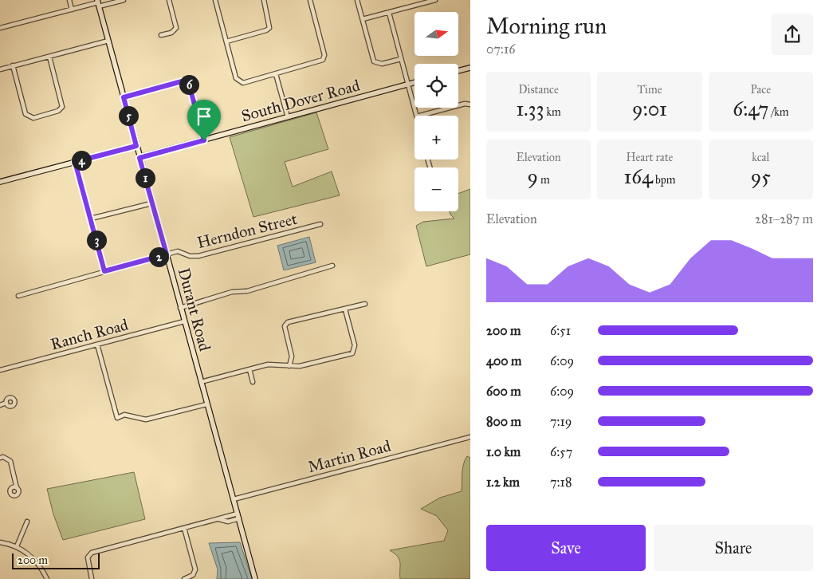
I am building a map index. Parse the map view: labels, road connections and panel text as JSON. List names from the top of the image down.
{
  "streets": {
    "street": [
      "South Dover Road",
      "Herndon Street",
      "Durant Road",
      "Ranch Road",
      "Martin Road"
    ]
  },
  "crossings": [
    ["South Dover Road", "Durant Road"],
    ["Herndon Street", "Durant Road"],
    ["Durant Road", "Ranch Road"],
    ["Durant Road", "Martin Road"]
  ],
  "scale_bar": "200 m",
  "north": "right",
  "page": {
    "heading": ["Morning run", "07:16"],
    "map_buttons": ["+", "−"],
    "stats": [
      ["Distance", "1.33 km"],
      ["Time", "9:01"],
      ["Pace", "6:47 /km"],
      ["Elevation", "9 m"],
      ["Heart rate", "164 bpm"],
      ["kcal", "95"]
    ],
    "pins": [
      "6",
      "5",
      "4",
      "1",
      "3",
      "2"
    ],
    "chart": ["Elevation", "281–287 m"],
    "list": [
      {
        "name": "200 m",
        "note": "6:51"
      },
      {
        "name": "400 m",
        "note": "6:09"
      },
      {
        "name": "600 m",
        "note": "6:09"
      },
      {
        "name": "800 m",
        "note": "7:19"
      },
      {
        "name": "1.0 km",
        "note": "6:57"
      },
      {
        "name": "1.2 km",
        "note": "7:18"
      }
    ],
    "buttons": ["Save", "Share"],
    "scale": "200 m"
  }
}
